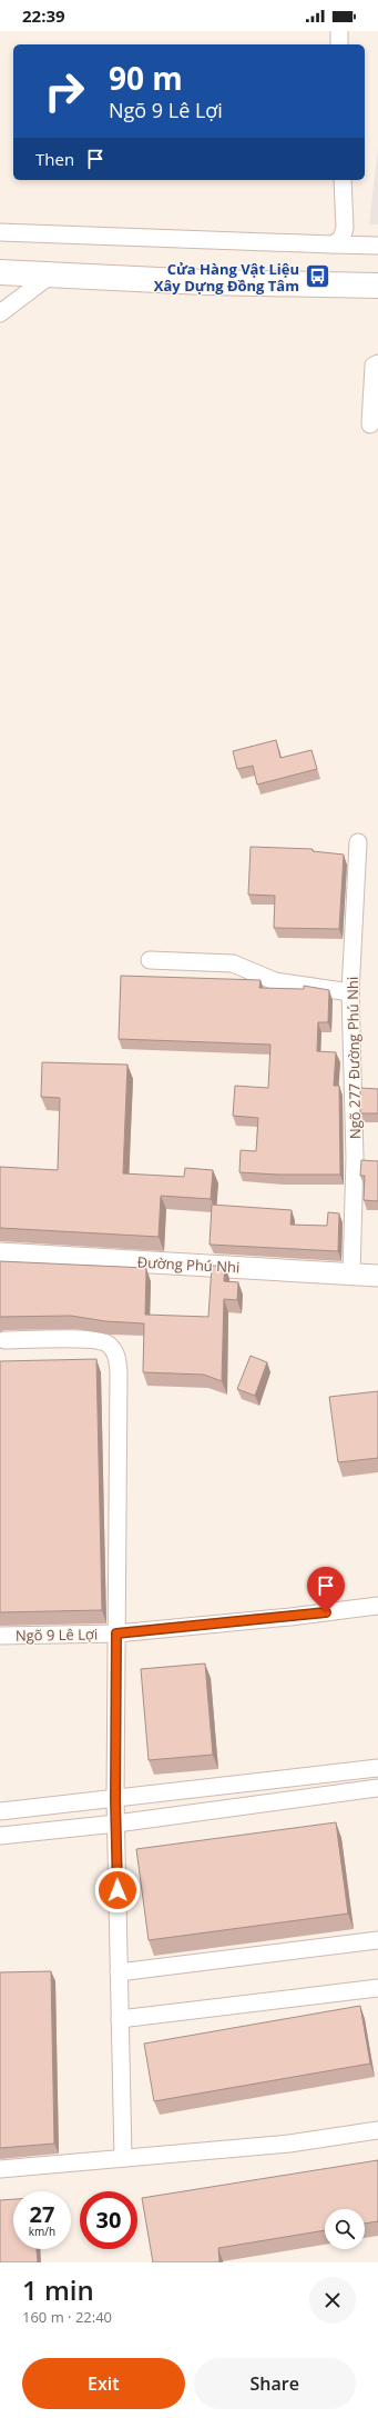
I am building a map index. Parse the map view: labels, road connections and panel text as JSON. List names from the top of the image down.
{
  "streets": {
    "street": ["Ngõ 277 Đường Phú Nhi", "Đường Phú Nhi", "Ngõ 9 Lê Lợi"]
  },
  "crossings": [
    ["Ngõ 277 Đường Phú Nhi", "Đường Phú Nhi"]
  ],
  "places": {
    "bus stop": ["Cửa Hàng Vật Liệu Xây Dựng Đồng Tâm"]
  },
  "page": {
    "status": "22:39",
    "turn": ["90 m", "Ngõ 9 Lê Lợi"],
    "then": "Then",
    "speed": "27 km/h",
    "limit": "30",
    "heading": ["1 min", "160 m · 22:40"],
    "buttons": ["Exit", "Share"]
  }
}
